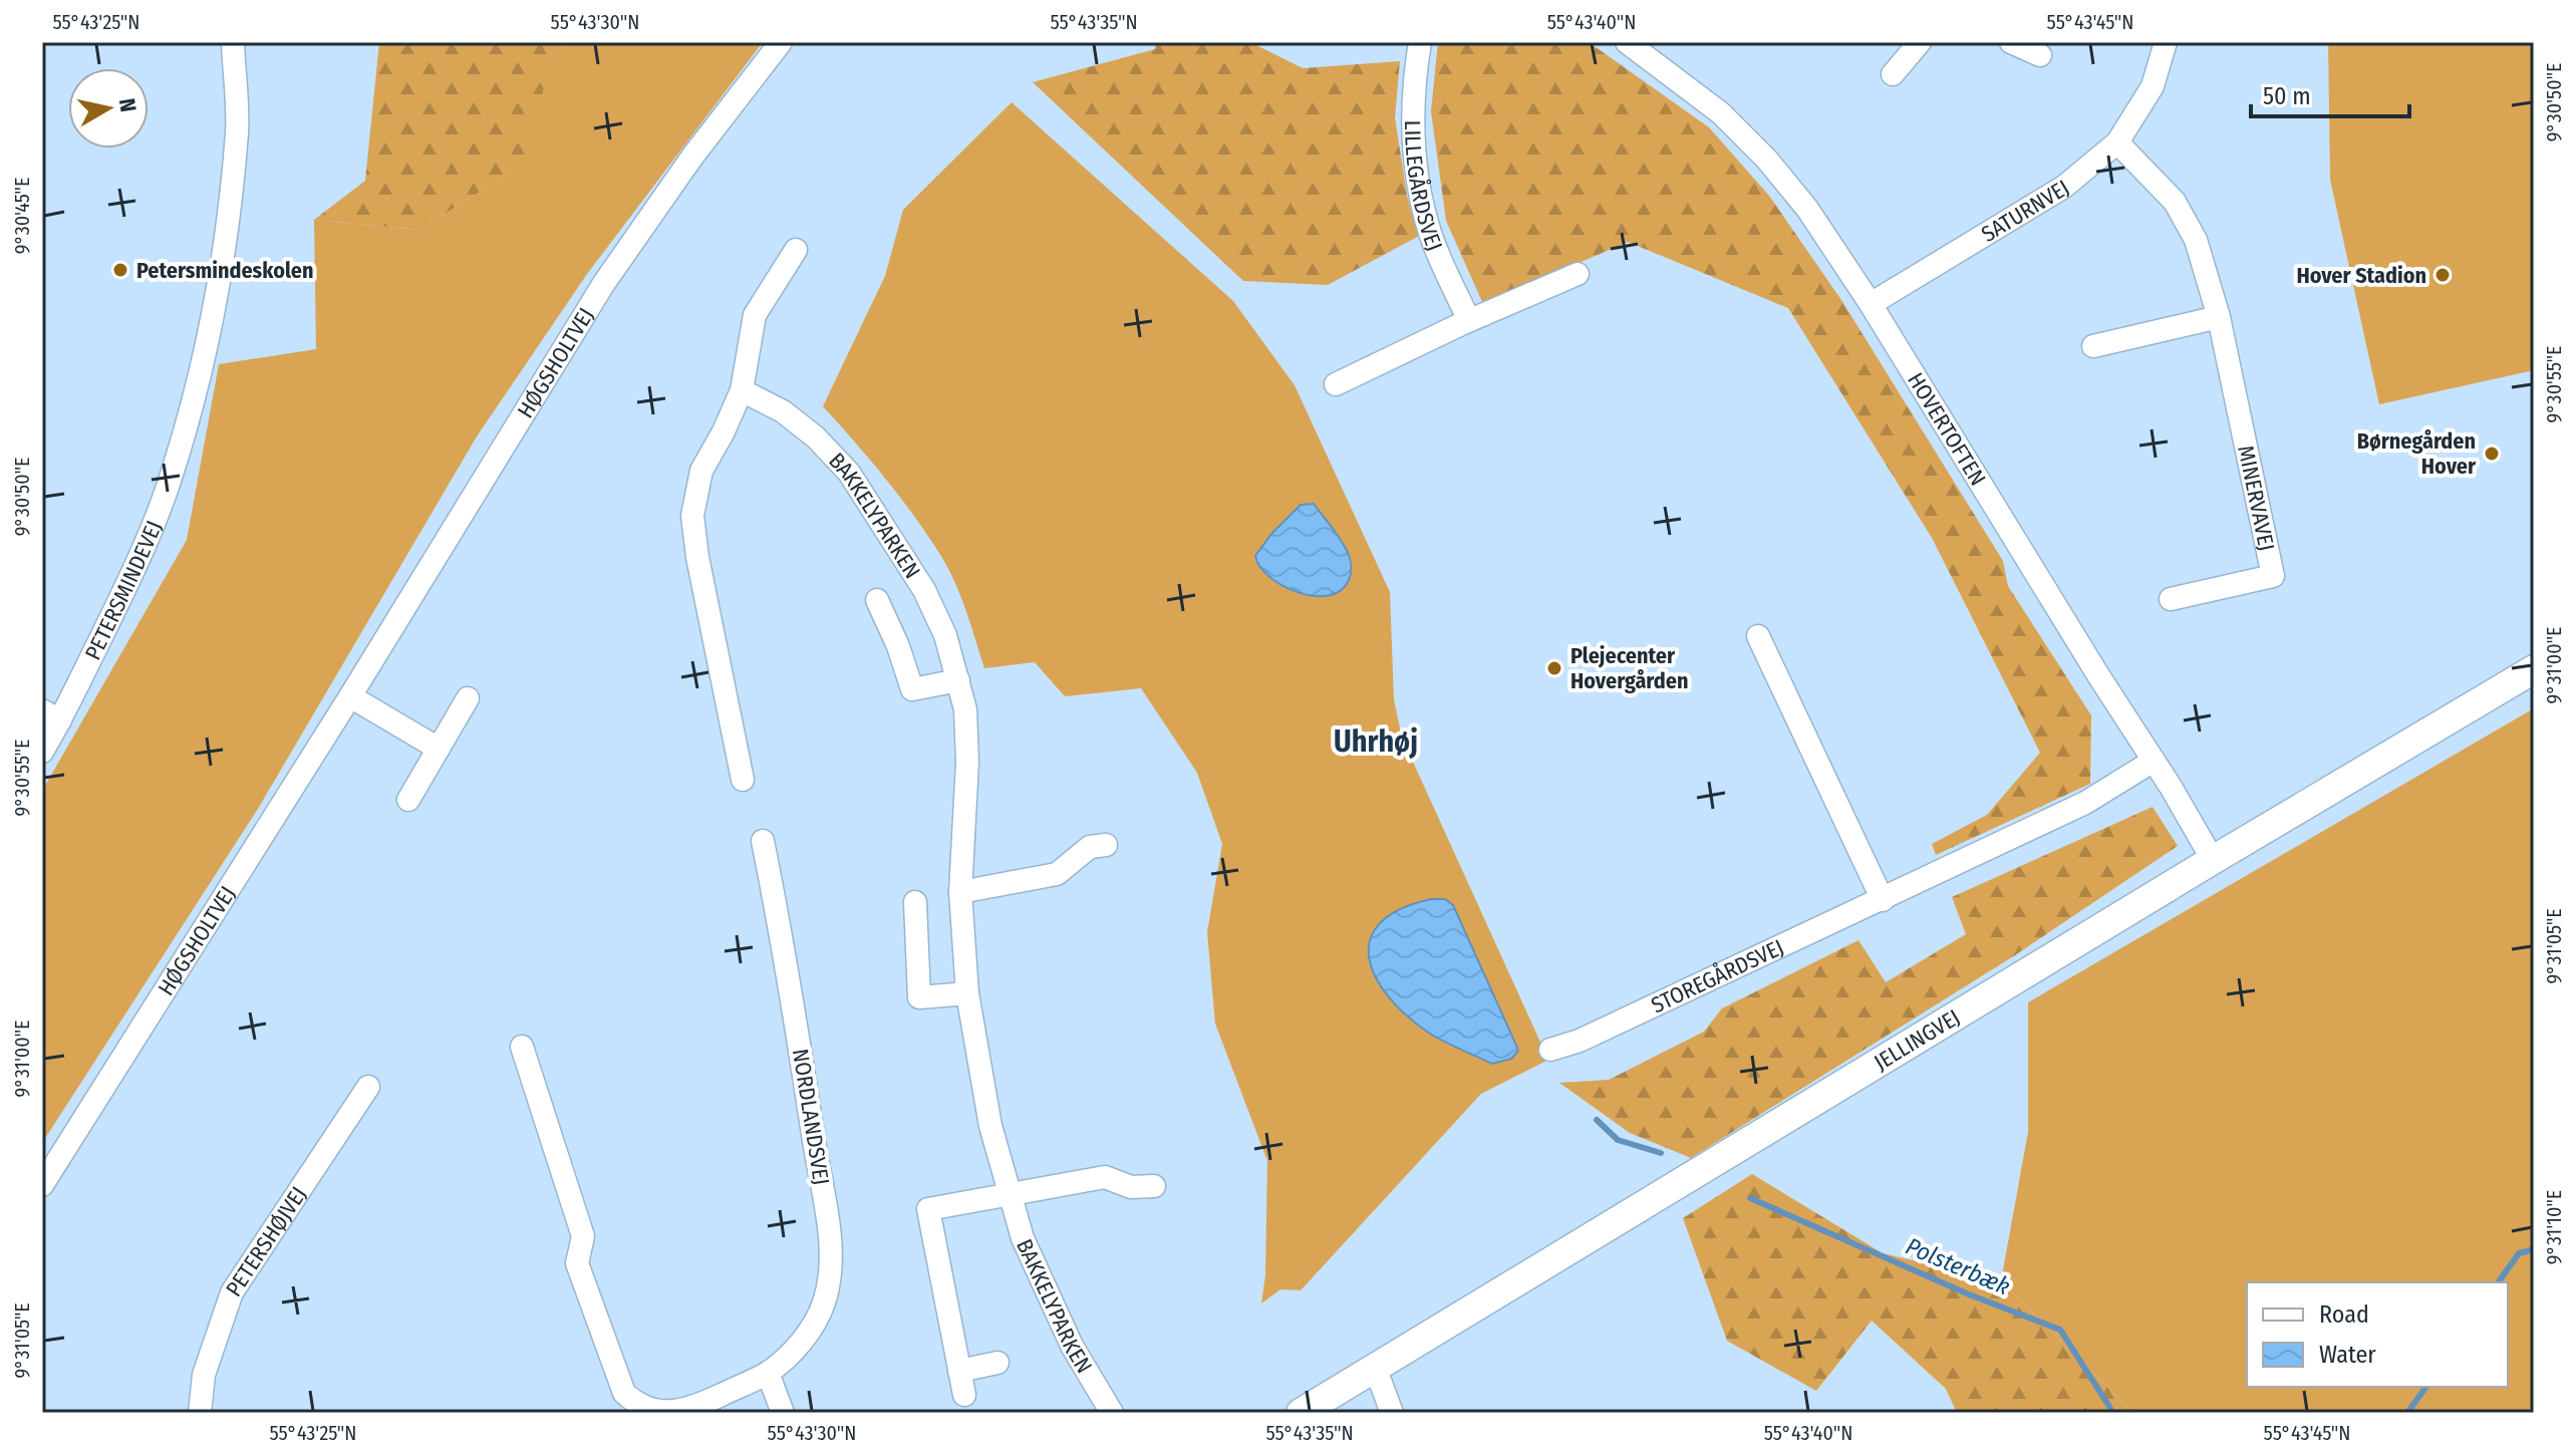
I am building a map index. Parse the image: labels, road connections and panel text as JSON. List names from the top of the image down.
{
  "streets": {
    "main road": ["JELLINGVEJ"],
    "street": [
      "LILLEGÅRDSVEJ",
      "SATURNVEJ",
      "HØGSHOLTVEJ",
      "HOVERTOFTEN",
      "MINERVAVEJ",
      "BAKKELYPARKEN",
      "PETERSMINDEVEJ",
      "STOREGÅRDSVEJ",
      "NORDLANDSVEJ",
      "PETERSHØJVEJ"
    ]
  },
  "crossings": [
    ["SATURNVEJ", "HOVERTOFTEN"],
    ["SATURNVEJ", "MINERVAVEJ"],
    ["HOVERTOFTEN", "STOREGÅRDSVEJ"],
    ["HOVERTOFTEN", "JELLINGVEJ"]
  ],
  "districts": ["Uhrhøj"],
  "water": ["Polsterbæk"],
  "places": [
    "Petersmindeskolen",
    "Hover Stadion",
    "Børnegården Hover",
    "Plejecenter Hovergården"
  ],
  "legend": ["Road", "Water"],
  "scale_bar": "50 m",
  "north": "right",
  "coordinates": [
    "55°43'25\"N",
    "55°43'30\"N",
    "55°43'35\"N",
    "55°43'40\"N",
    "55°43'45\"N",
    "9°30'50\"E",
    "9°30'45\"E",
    "9°30'55\"E",
    "9°31'00\"E",
    "9°31'05\"E",
    "9°31'10\"E"
  ]
}
